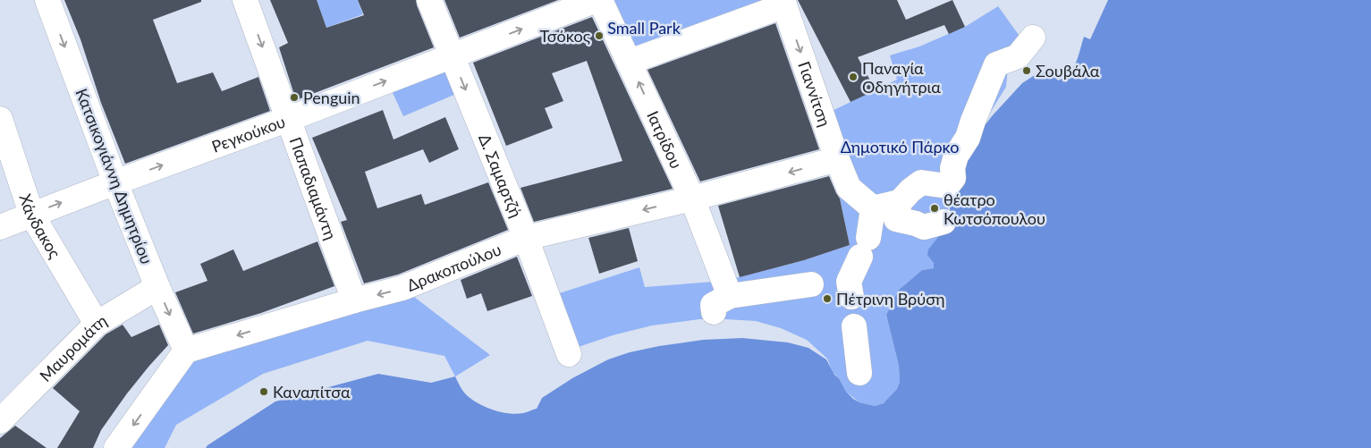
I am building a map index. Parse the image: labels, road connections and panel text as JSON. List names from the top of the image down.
{
  "streets": {
    "street": [
      "Γιαννίτση",
      "Ρεγκούκου",
      "Ιατρίδου",
      "Κατσικογιάννη Δημητρίου",
      "Δ. Σαμαρτζή",
      "Παπαδιαμάντη",
      "Χάνδακος",
      "Δρακοπούλου",
      "Μαυρομάτη"
    ]
  },
  "crossings": [
    ["Γιαννίτση", "Ιατρίδου"],
    ["Γιαννίτση", "Δρακοπούλου"],
    ["Ρεγκούκου", "Κατσικογιάννη Δημητρίου"],
    ["Ρεγκούκου", "Δ. Σαμαρτζή"],
    ["Ρεγκούκου", "Παπαδιαμάντη"],
    ["Ρεγκούκου", "Χάνδακος"],
    ["Ιατρίδου", "Δρακοπούλου"],
    ["Κατσικογιάννη Δημητρίου", "Δρακοπούλου"],
    ["Κατσικογιάννη Δημητρίου", "Μαυρομάτη"],
    ["Δ. Σαμαρτζή", "Δρακοπούλου"],
    ["Παπαδιαμάντη", "Δρακοπούλου"],
    ["Χάνδακος", "Μαυρομάτη"]
  ],
  "one_way": [
    "Γιαννίτση",
    "Ρεγκούκου",
    "Κατσικογιάννη Δημητρίου",
    "Δ. Σαμαρτζή",
    "Παπαδιαμάντη",
    "Δρακοπούλου"
  ],
  "parks": ["Small Park", "Δημοτικό Πάρκο"],
  "places": [
    "Τσόκος",
    "Σουβάλα",
    "Παναγία Οδηγήτρια",
    "Penguin",
    "θέατρο Κωτσόπουλου",
    "Πέτρινη Βρύση",
    "Καναπίτσα"
  ]
}
